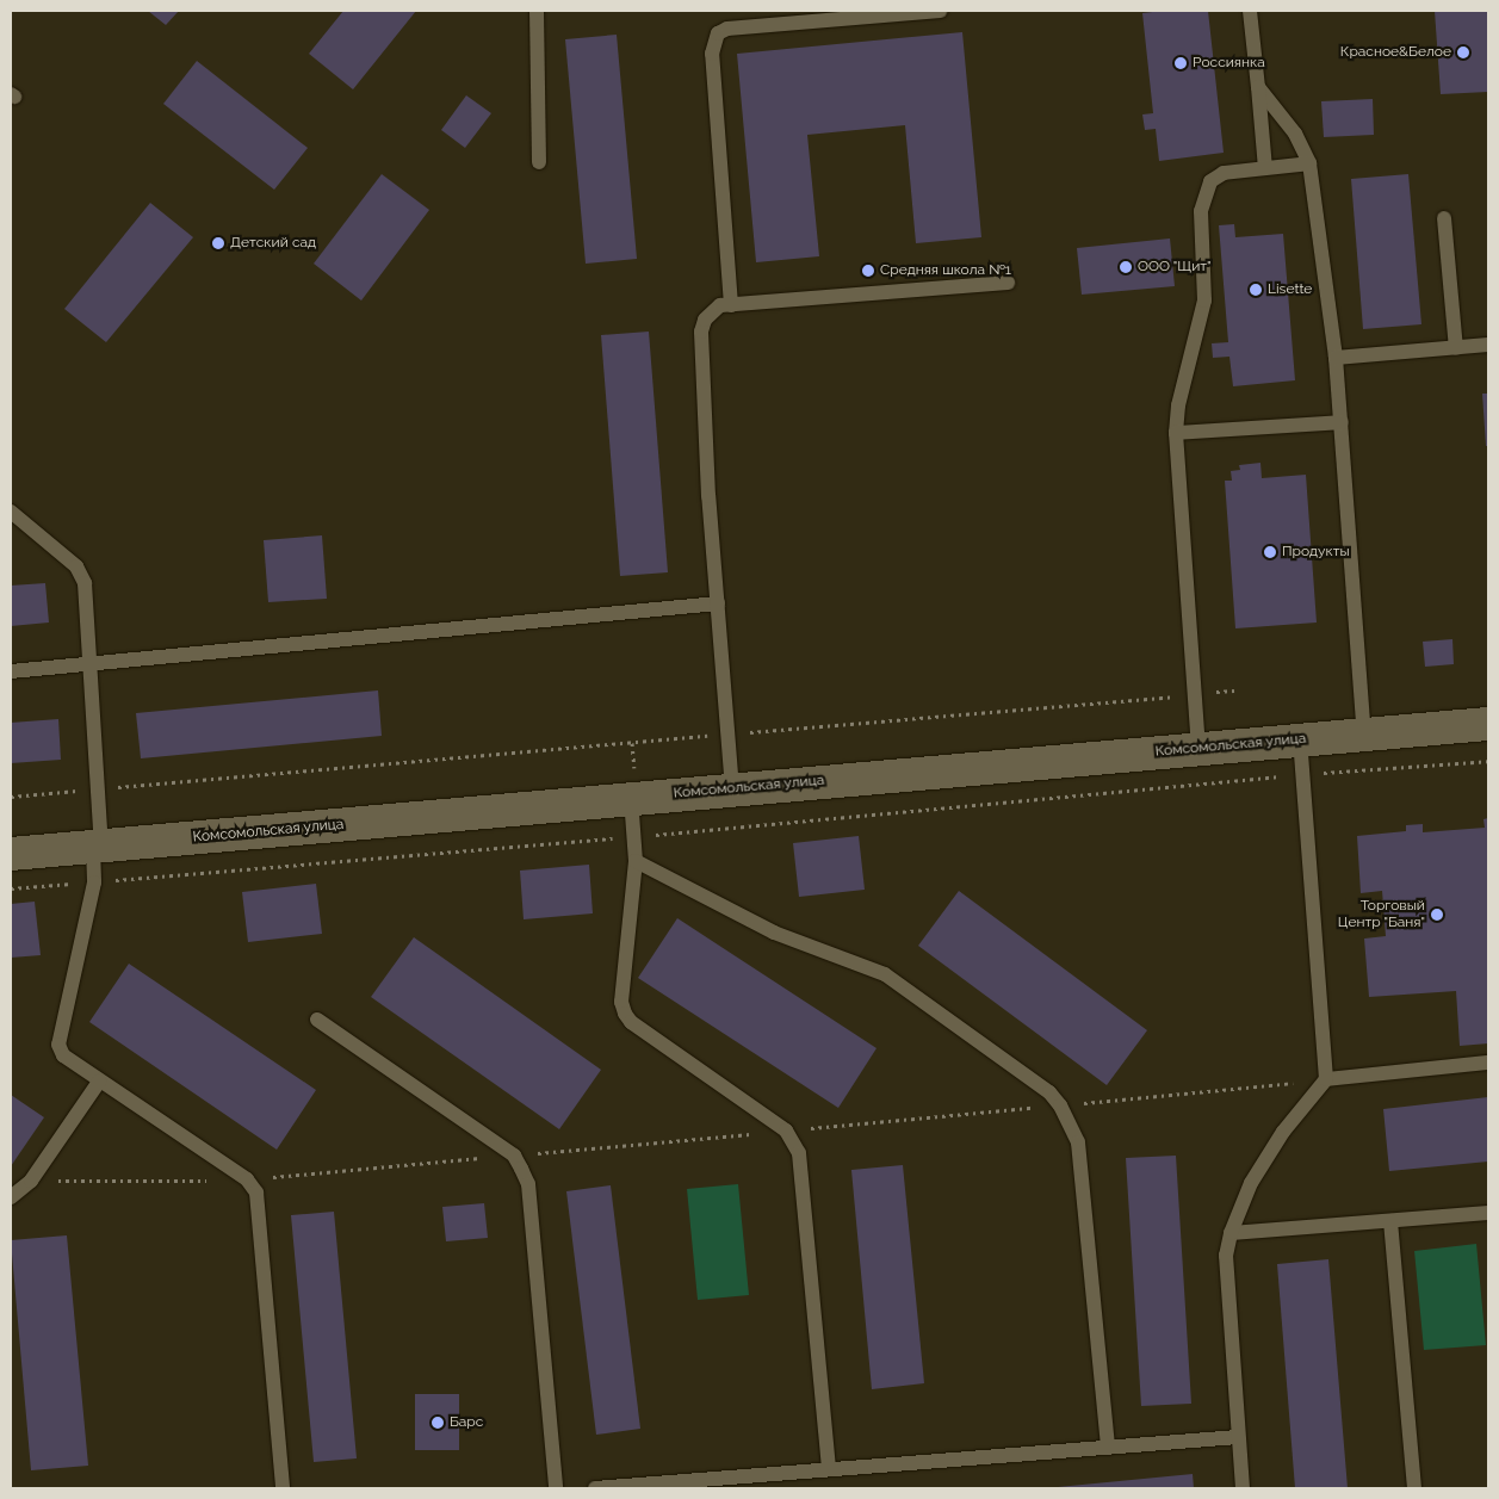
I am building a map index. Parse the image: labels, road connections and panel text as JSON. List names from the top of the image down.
{
  "streets": {
    "street": ["Комсомольская улица"]
  },
  "places": [
    "Красное&Белое",
    "Россиянка",
    "Детский сад",
    "ООО \"Щит\"",
    "Средняя школа №1",
    "Lisette",
    "Продукты",
    "Торговый Центр \"Баня\"",
    "Барс"
  ]
}
